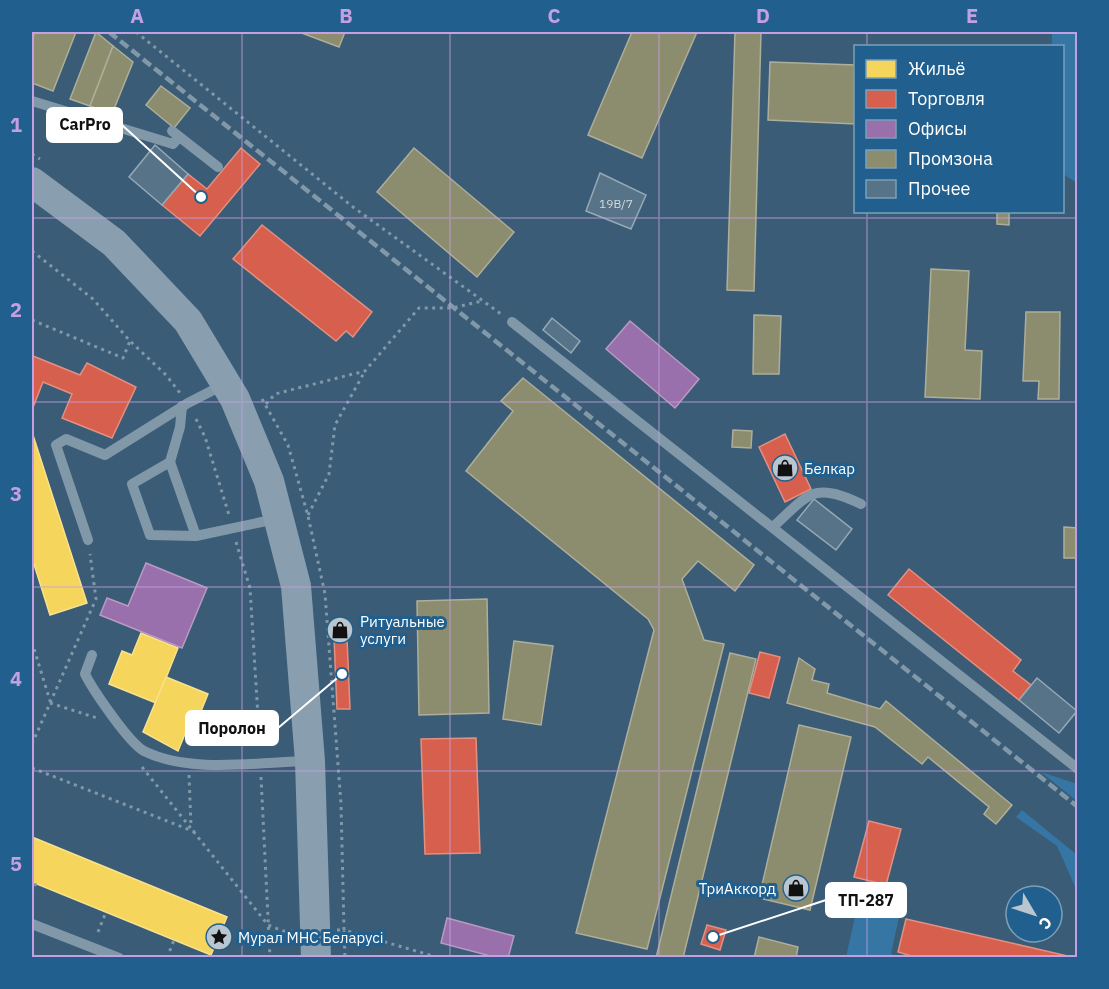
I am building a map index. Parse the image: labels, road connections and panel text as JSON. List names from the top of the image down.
{
  "places": {
    "other": ["CarPro", "Поролон", "ТП-287"],
    "shop": ["Белкар", "Ритуальные услуги", "ТриАккорд"],
    "place": ["Мурал МНС Беларусі"]
  },
  "house_numbers": ["19В/7"],
  "legend": [
    "Жильё",
    "Торговля",
    "Офисы",
    "Промзона",
    "Прочее"
  ],
  "north": "bottom right",
  "grid": {
    "columns": [
      "A",
      "B",
      "C",
      "D",
      "E"
    ],
    "rows": [
      "1",
      "2",
      "3",
      "4",
      "5"
    ]
  }
}
